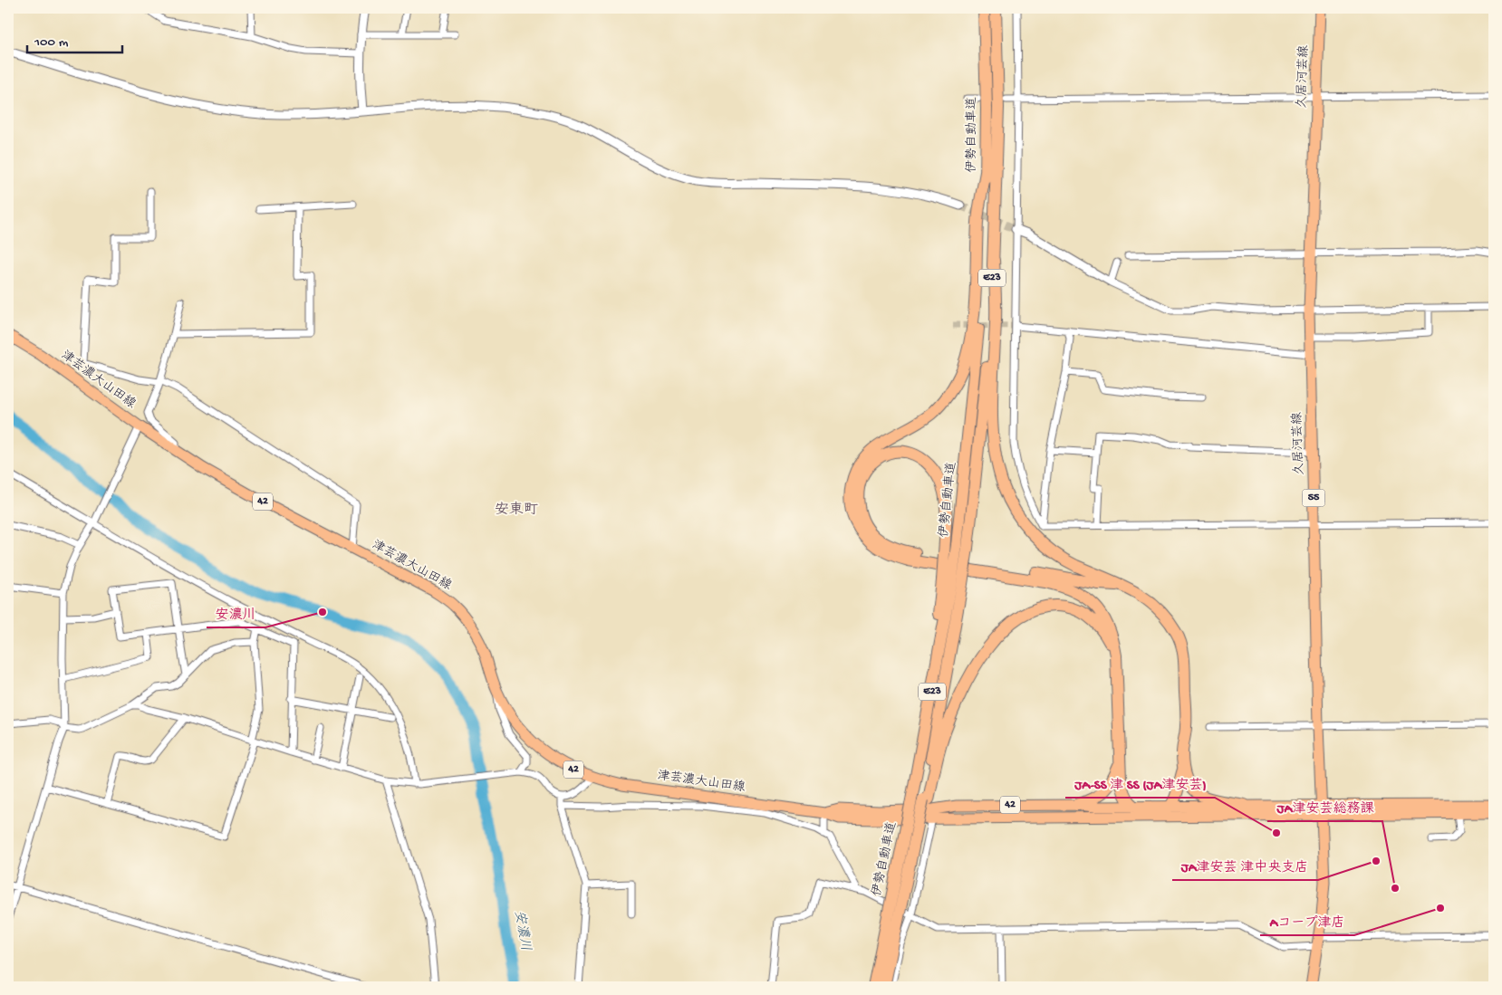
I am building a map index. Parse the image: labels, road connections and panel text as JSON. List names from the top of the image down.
{
  "streets": {
    "highway": ["伊勢自動車道", "E23"],
    "main road": [
      "久居河芸線",
      "津芸濃大山田線",
      "55",
      "42"
    ]
  },
  "crossings": [
    ["久居河芸線", "津芸濃大山田線"]
  ],
  "districts": ["安東町"],
  "water": ["安濃川"],
  "places": [
    "安濃川",
    "JA-SS 津 SS (JA津安芸)",
    "JA津安芸 津中央支店",
    "JA津安芸総務課",
    "Aコープ津店"
  ],
  "scale_bar": "100 m"
}
